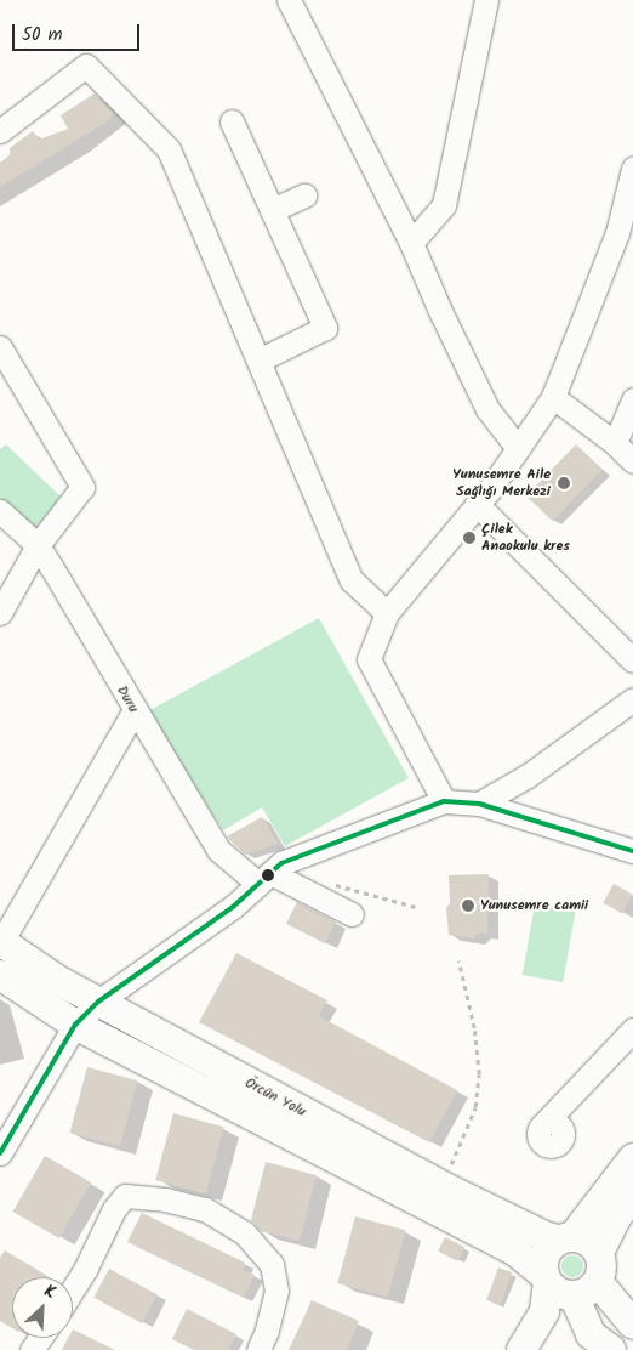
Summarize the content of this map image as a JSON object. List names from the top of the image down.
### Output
{
  "streets": {
    "main road": ["Örcün Yolu"],
    "street": ["Duru"]
  },
  "places": ["Yunusemre Aile Sağlığı Merkezi", "Çilek Anaokulu kres", "Yunusemre camii"],
  "scale_bar": "50 m",
  "north": "top right"
}
